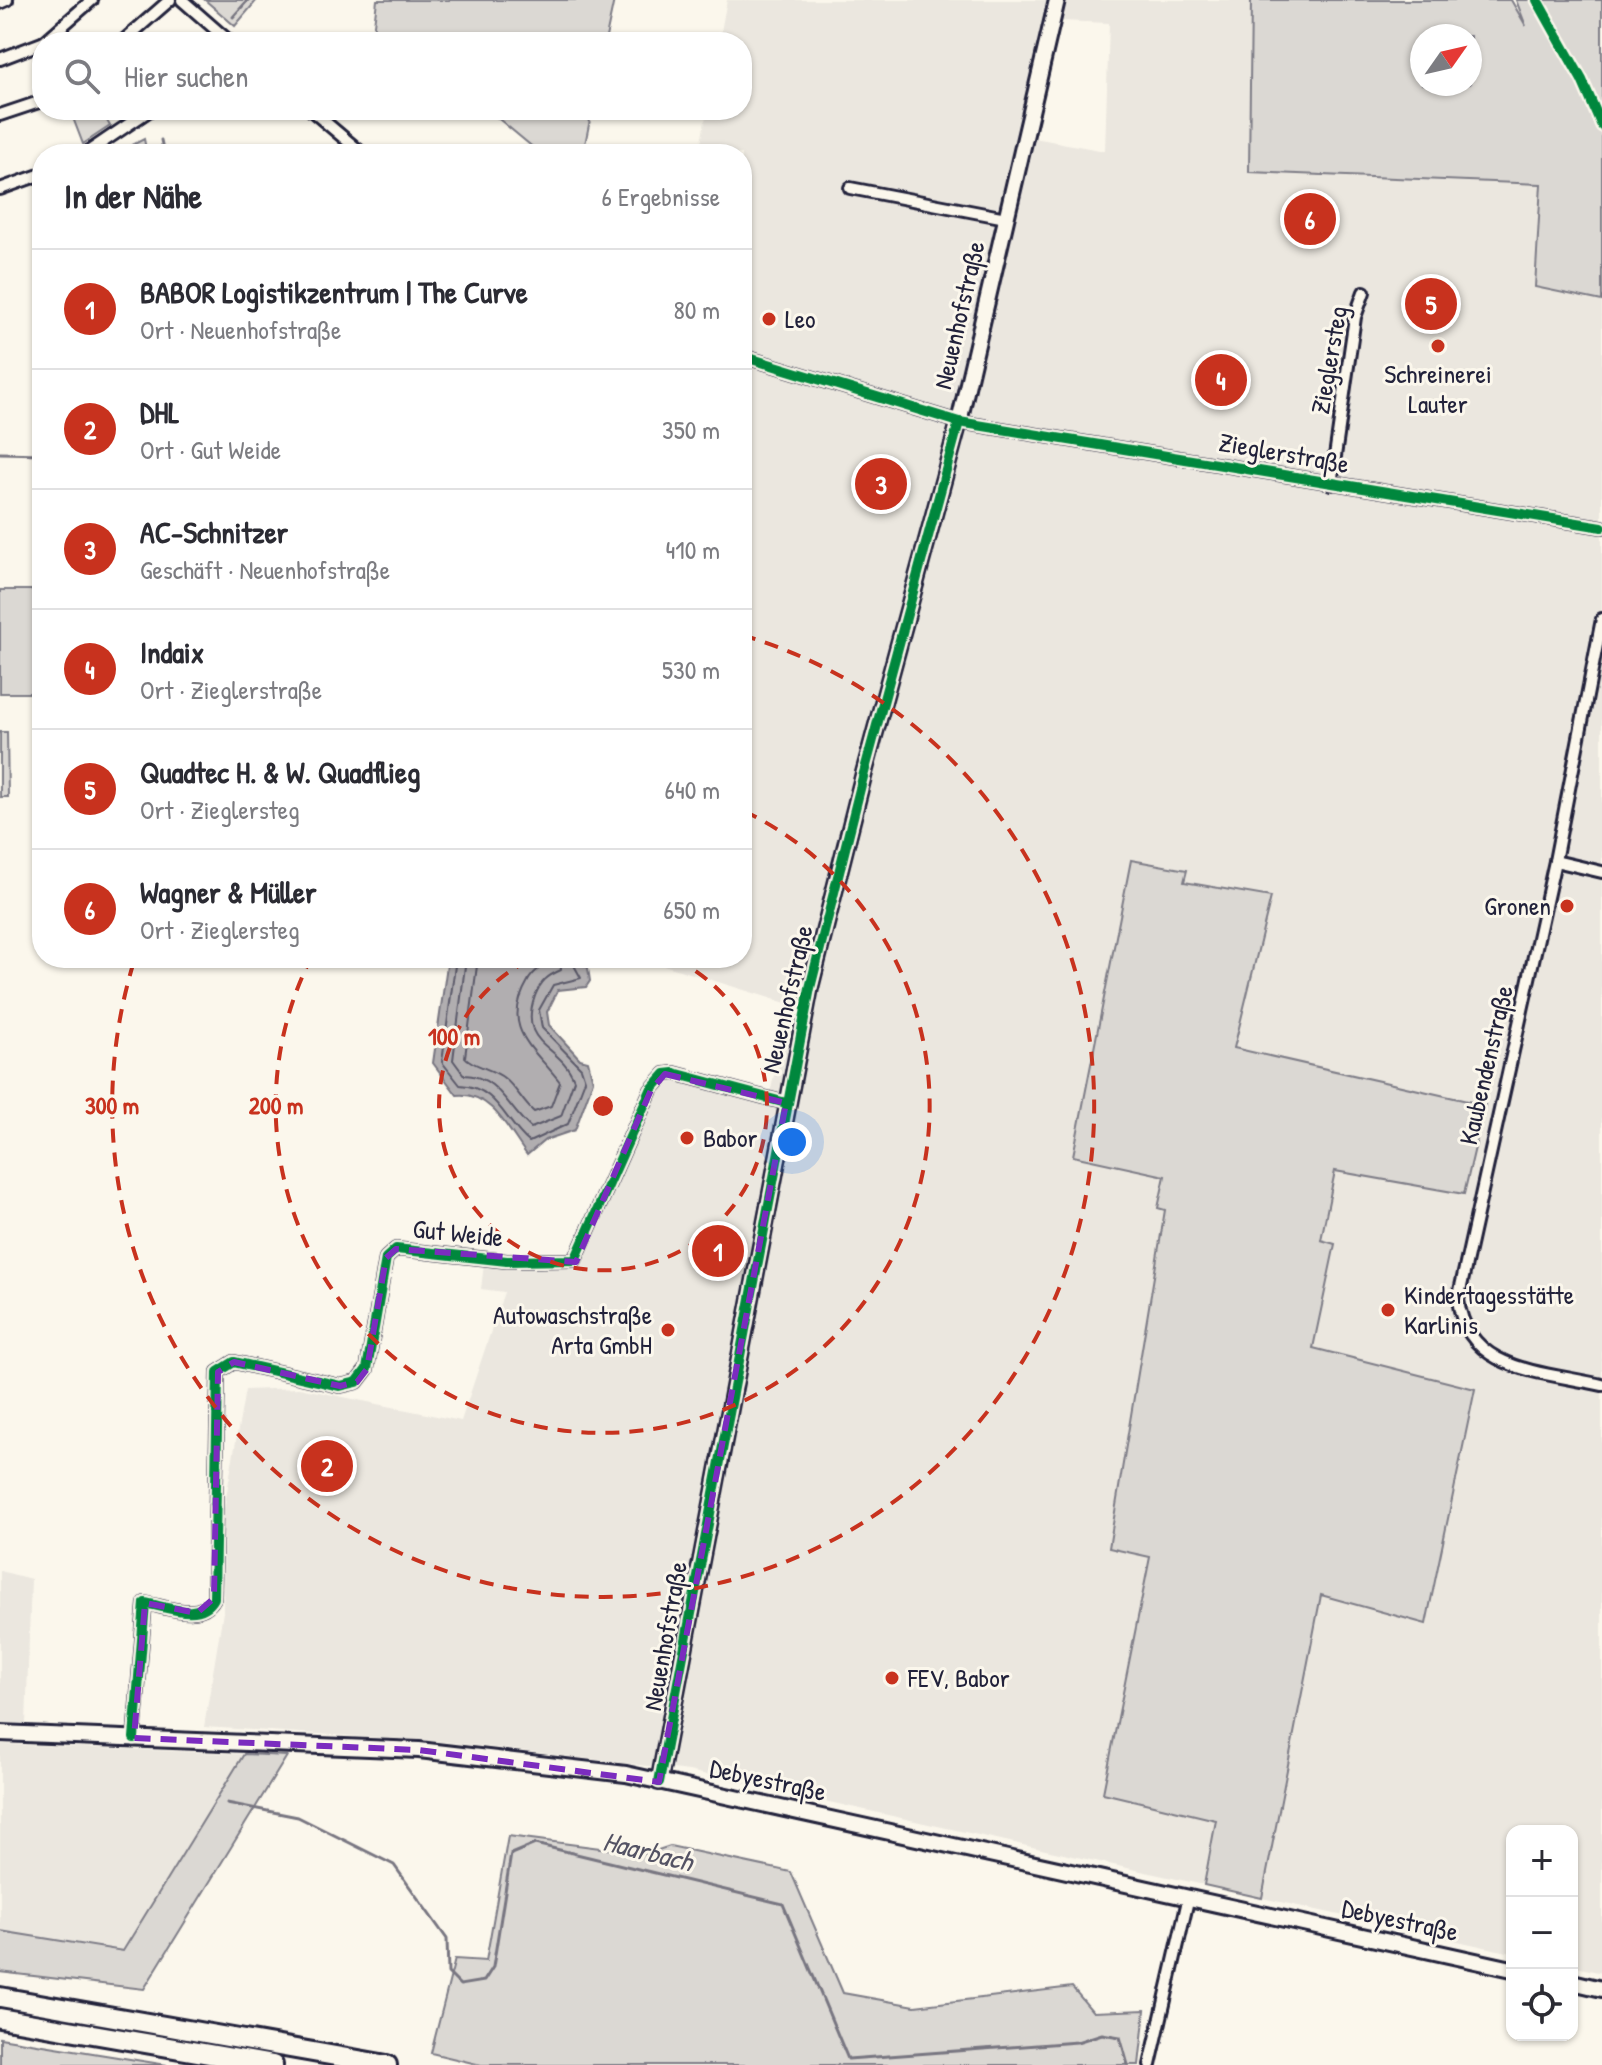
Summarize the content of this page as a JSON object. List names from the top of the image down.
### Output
{
  "streets": {
    "street": [
      "Neuenhofstraße",
      "Zieglersteg",
      "Zieglerstraße",
      "Kaubendenstraße",
      "Gut Weide",
      "Debyestraße"
    ]
  },
  "crossings": [
    ["Neuenhofstraße", "Zieglerstraße"],
    ["Neuenhofstraße", "Gut Weide"],
    ["Neuenhofstraße", "Debyestraße"],
    ["Zieglersteg", "Zieglerstraße"],
    ["Gut Weide", "Debyestraße"]
  ],
  "water": ["Haarbach"],
  "places": [
    "Leo",
    "Schreinerei Lauter",
    "Gronen",
    "Babor",
    "Kindertagesstätte Karlinis",
    "Autowaschstraße Arta GmbH",
    "FEV, Babor"
  ],
  "north": "top right",
  "page": {
    "search": "Hier suchen",
    "heading": ["In der Nähe", "6 Ergebnisse"],
    "pins": [
      "6",
      "5",
      "4",
      "3",
      "1",
      "2"
    ],
    "list": [
      {
        "mark": "1",
        "name": "BABOR Logistikzentrum | The Curve",
        "note": "Ort · Neuenhofstraße",
        "value": "80 m"
      },
      {
        "mark": "2",
        "name": "DHL",
        "note": "Ort · Gut Weide",
        "value": "350 m"
      },
      {
        "mark": "3",
        "name": "AC-Schnitzer",
        "note": "Geschäft · Neuenhofstraße",
        "value": "410 m"
      },
      {
        "mark": "4",
        "name": "Indaix",
        "note": "Ort · Zieglerstraße",
        "value": "530 m"
      },
      {
        "mark": "5",
        "name": "Quadtec H. & W. Quadflieg",
        "note": "Ort · Zieglersteg",
        "value": "640 m"
      },
      {
        "mark": "6",
        "name": "Wagner & Müller",
        "note": "Ort · Zieglersteg",
        "value": "650 m"
      }
    ],
    "map_buttons": ["+", "−"]
  },
  "rings": ["100 m", "300 m", "200 m"]
}
